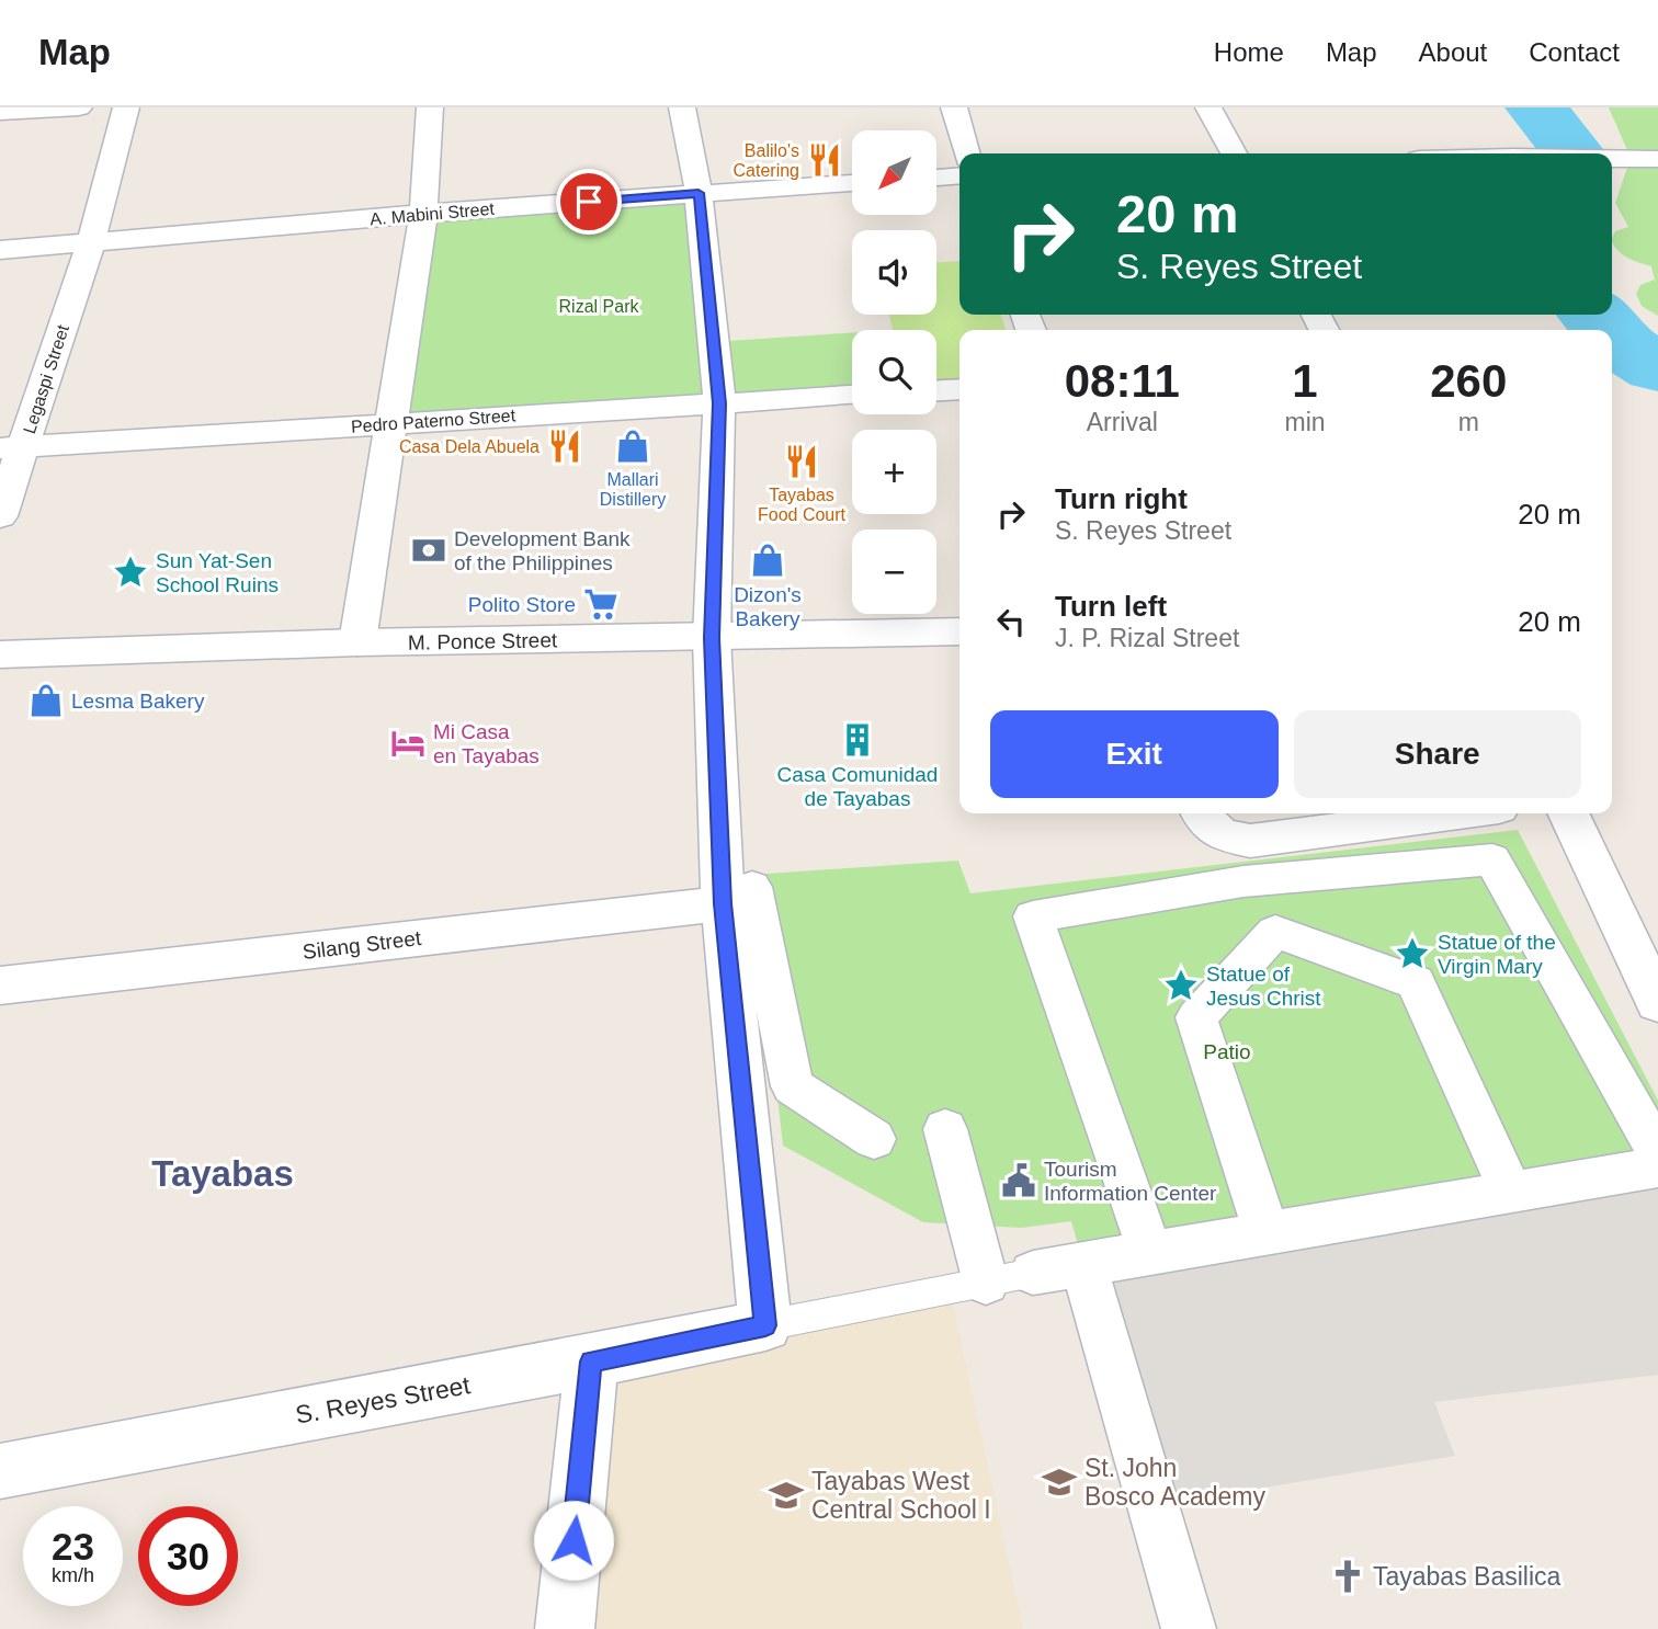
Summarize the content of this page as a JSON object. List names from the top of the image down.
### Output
{
  "streets": {
    "street": [
      "A. Mabini Street",
      "Legaspi Street",
      "Pedro Paterno Street",
      "M. Ponce Street",
      "Silang Street",
      "S. Reyes Street"
    ]
  },
  "crossings": [
    ["A. Mabini Street", "Legaspi Street"],
    ["Legaspi Street", "Pedro Paterno Street"]
  ],
  "districts": ["Tayabas"],
  "parks": ["Rizal Park", "Patio"],
  "places": {
    "restaurant": ["Balilo's Catering", "Casa Dela Abuela", "Tayabas Food Court"],
    "shop": ["Mallari Distillery", "Dizon's Bakery", "Lesma Bakery"],
    "bank": ["Development Bank of the Philippines"],
    "place": ["Sun Yat-Sen School Ruins", "Statue of the Virgin Mary", "Statue of Jesus Christ"],
    "supermarket": ["Polito Store"],
    "building": ["Casa Comunidad de Tayabas"],
    "hotel": ["Mi Casa en Tayabas"],
    "public building": ["Tourism Information Center"],
    "school or university": ["St. John Bosco Academy", "Tayabas West Central School I"],
    "church": ["Tayabas Basilica"]
  },
  "north": "bottom left",
  "page": {
    "header": "Map",
    "nav": [
      "Home",
      "Map",
      "About",
      "Contact"
    ],
    "map_buttons": ["+", "−"],
    "turn": ["20 m", "S. Reyes Street"],
    "eta": [
      "08:11",
      "Arrival",
      "1",
      "min",
      "260",
      "m"
    ],
    "list": [
      {
        "name": "Turn right",
        "note": "S. Reyes Street",
        "value": "20 m"
      },
      {
        "name": "Turn left",
        "note": "J. P. Rizal Street",
        "value": "20 m"
      }
    ],
    "buttons": ["Exit", "Share"],
    "speed": "23 km/h",
    "limit": "30"
  }
}
